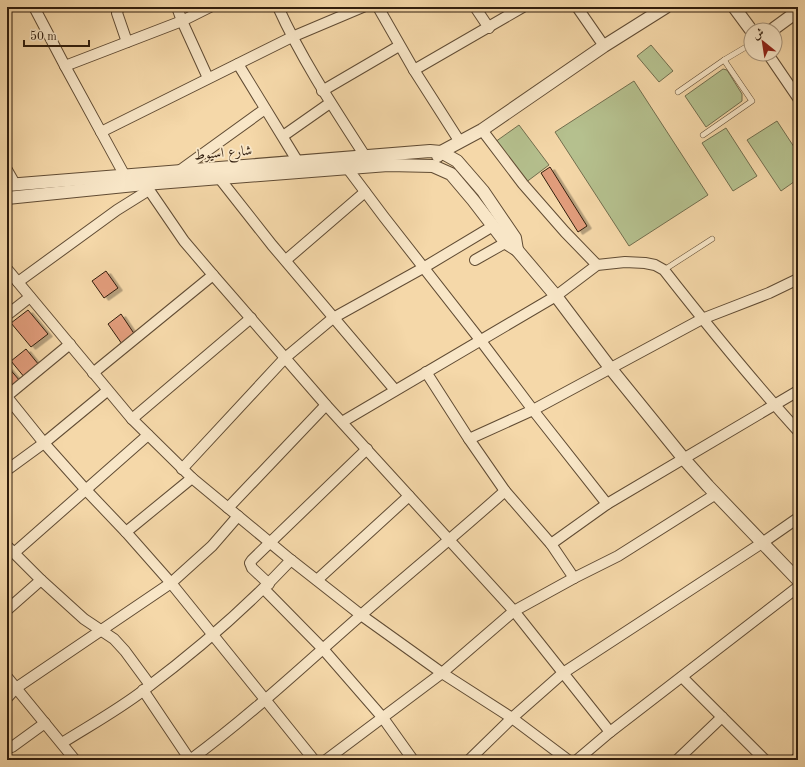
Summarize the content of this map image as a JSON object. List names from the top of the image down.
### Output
{
  "streets": {
    "street": ["شارع اسيوط"]
  },
  "scale_bar": "50 m",
  "north": "top left"
}
